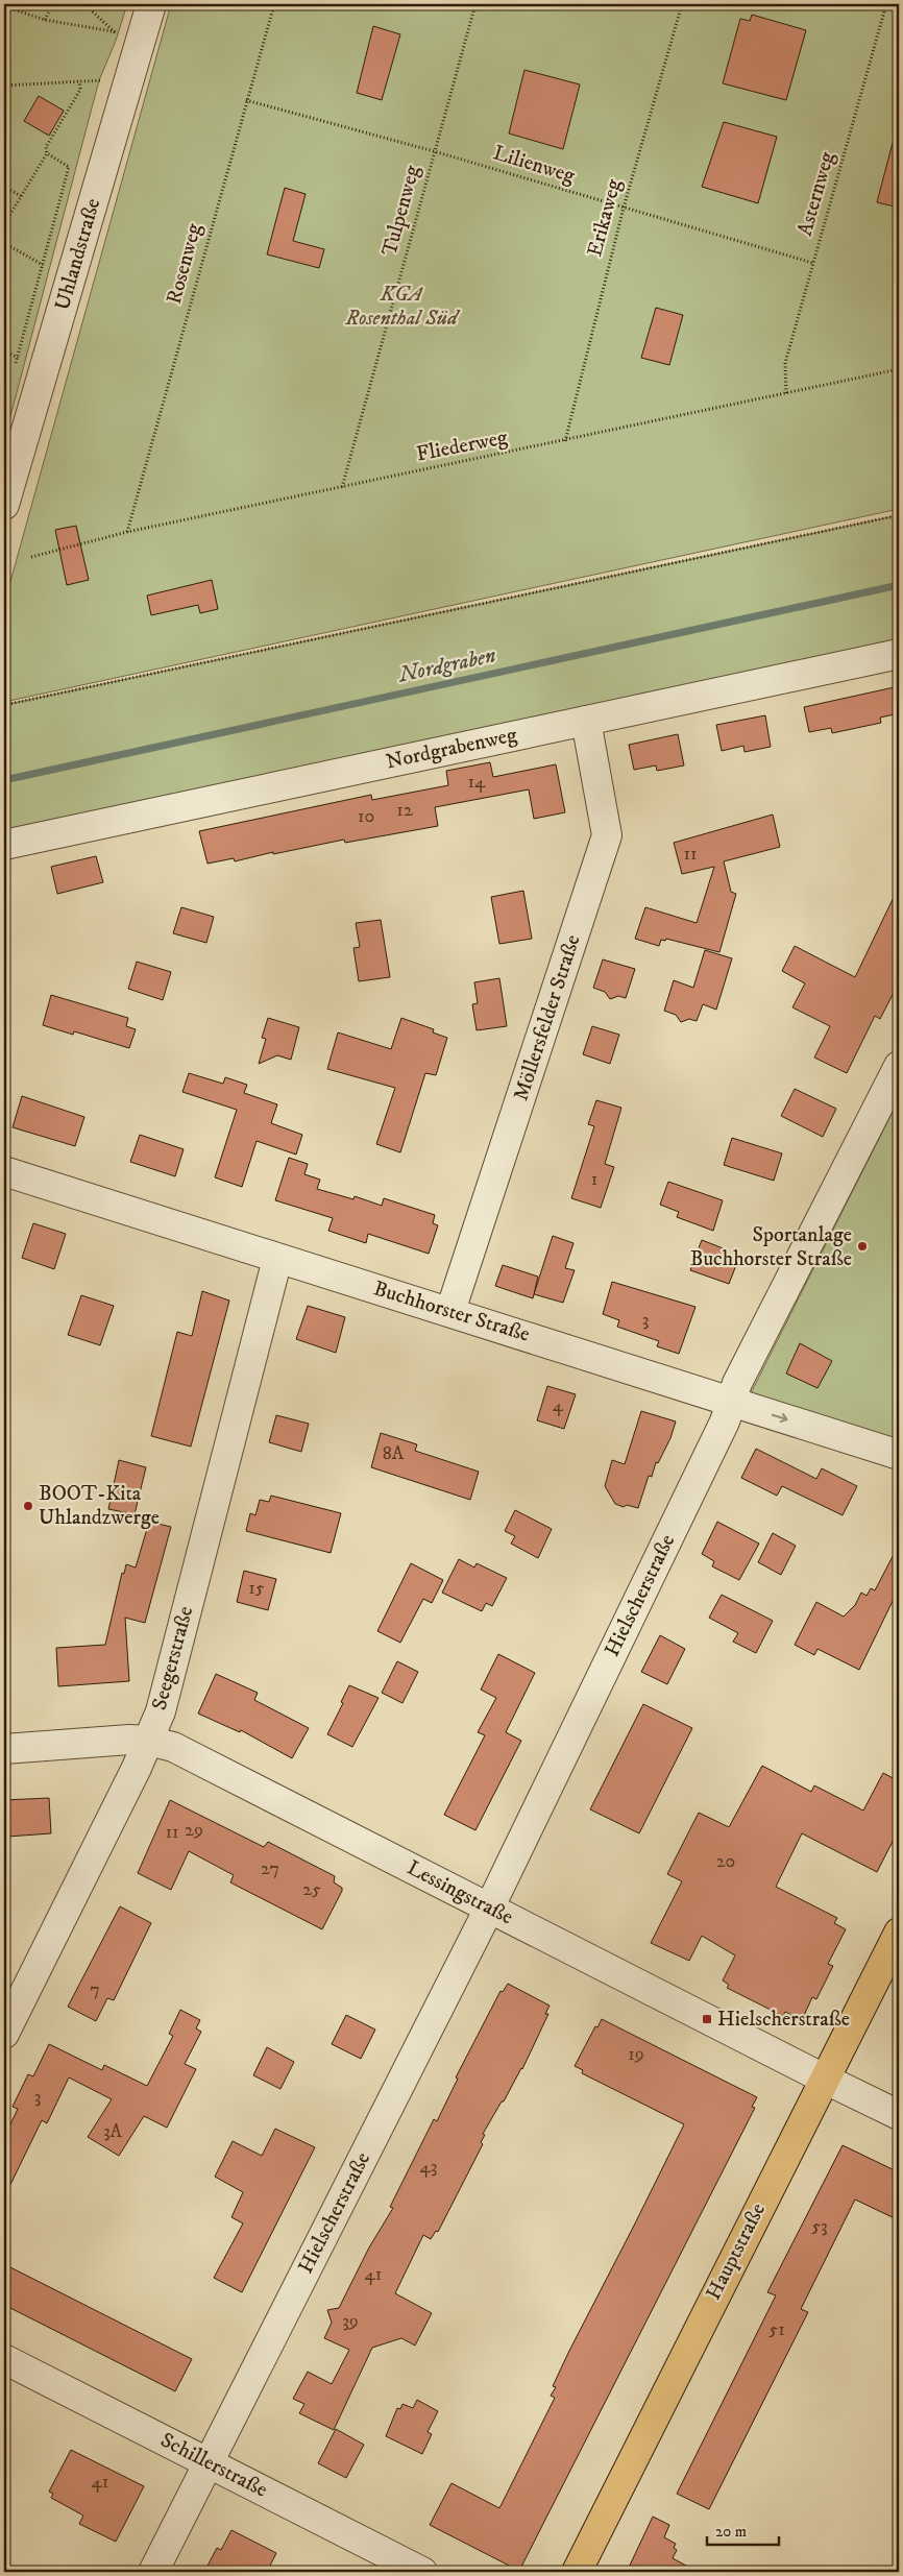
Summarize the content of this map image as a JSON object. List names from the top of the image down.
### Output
{
  "streets": {
    "main road": ["Hauptstraße"],
    "street": [
      "Uhlandstraße",
      "Nordgrabenweg",
      "Möllersfelder Straße",
      "Buchhorster Straße",
      "Hielscherstraße",
      "Seegerstraße",
      "Lessingstraße",
      "Schillerstraße"
    ],
    "path": [
      "Lilienweg",
      "Asternweg",
      "Tulpenweg",
      "Erikaweg",
      "Rosenweg",
      "Fliederweg"
    ]
  },
  "crossings": [
    ["Lilienweg", "Asternweg"],
    ["Lilienweg", "Tulpenweg"],
    ["Lilienweg", "Erikaweg"],
    ["Lilienweg", "Rosenweg"],
    ["Asternweg", "Fliederweg"],
    ["Tulpenweg", "Fliederweg"],
    ["Erikaweg", "Fliederweg"],
    ["Rosenweg", "Fliederweg"],
    ["Nordgrabenweg", "Möllersfelder Straße"],
    ["Möllersfelder Straße", "Buchhorster Straße"],
    ["Buchhorster Straße", "Hielscherstraße"],
    ["Buchhorster Straße", "Seegerstraße"],
    ["Hielscherstraße", "Lessingstraße"],
    ["Hielscherstraße", "Schillerstraße"],
    ["Seegerstraße", "Lessingstraße"],
    ["Lessingstraße", "Hauptstraße"]
  ],
  "water": ["Nordgraben"],
  "parks": ["KGA Rosenthal Süd"],
  "places": {
    "other": ["Sportanlage Buchhorster Straße", "BOOT-Kita Uhlandzwerge"],
    "transit": ["Hielscherstraße"]
  },
  "house_numbers": [
    "14",
    "12",
    "10",
    "11",
    "1",
    "3",
    "4",
    "8A",
    "15",
    "29",
    "11",
    "20",
    "27",
    "25",
    "7",
    "19",
    "3",
    "3A",
    "43",
    "53",
    "41",
    "39",
    "51",
    "41"
  ],
  "scale_bar": "20 m"
}
